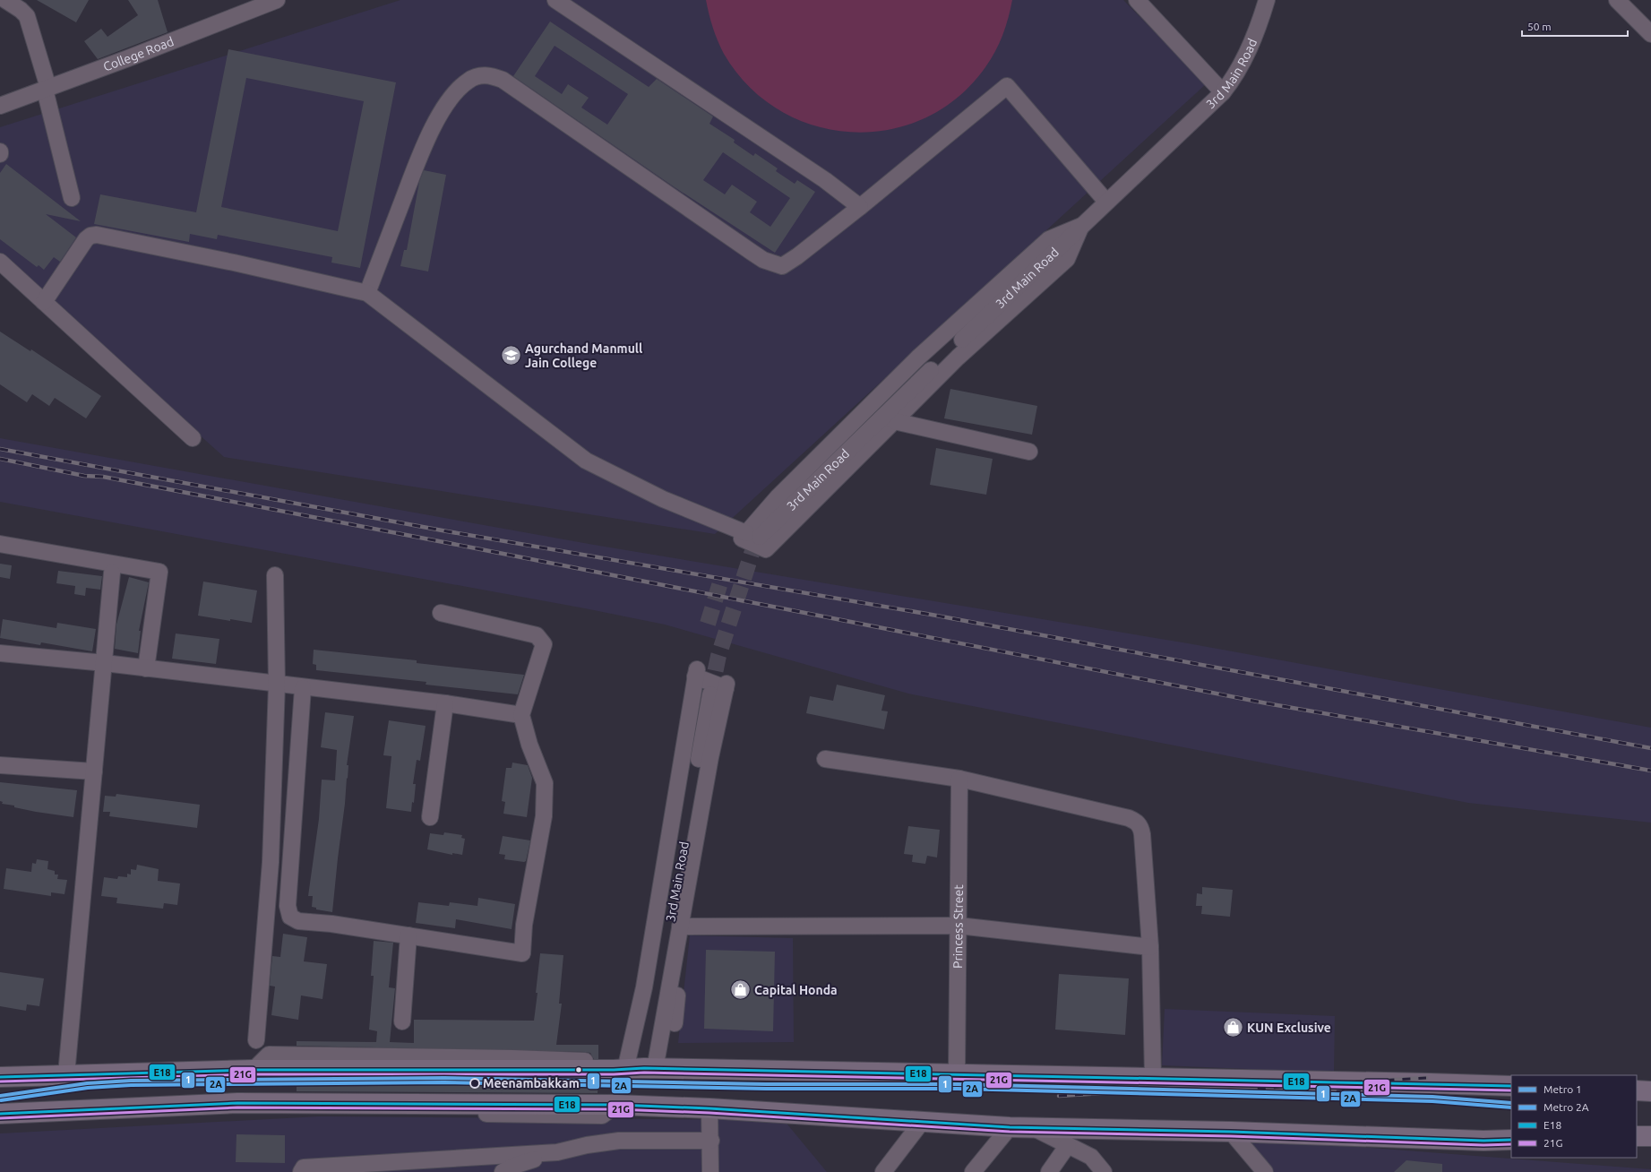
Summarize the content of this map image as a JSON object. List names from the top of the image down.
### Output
{
  "streets": {
    "street": ["College Road", "3rd Main Road", "Princess Street"]
  },
  "places": {
    "school or university": ["Agurchand Manmull Jain College"],
    "shop": ["Capital Honda", "KUN Exclusive"],
    "other": ["Meenambakkam"]
  },
  "lines": [
    "transit line E18",
    "transit line 21G",
    "metro line 1",
    "metro line 2A"
  ],
  "legend": [
    "Metro 1",
    "Metro 2A",
    "E18",
    "21G"
  ],
  "scale_bar": "50 m"
}
